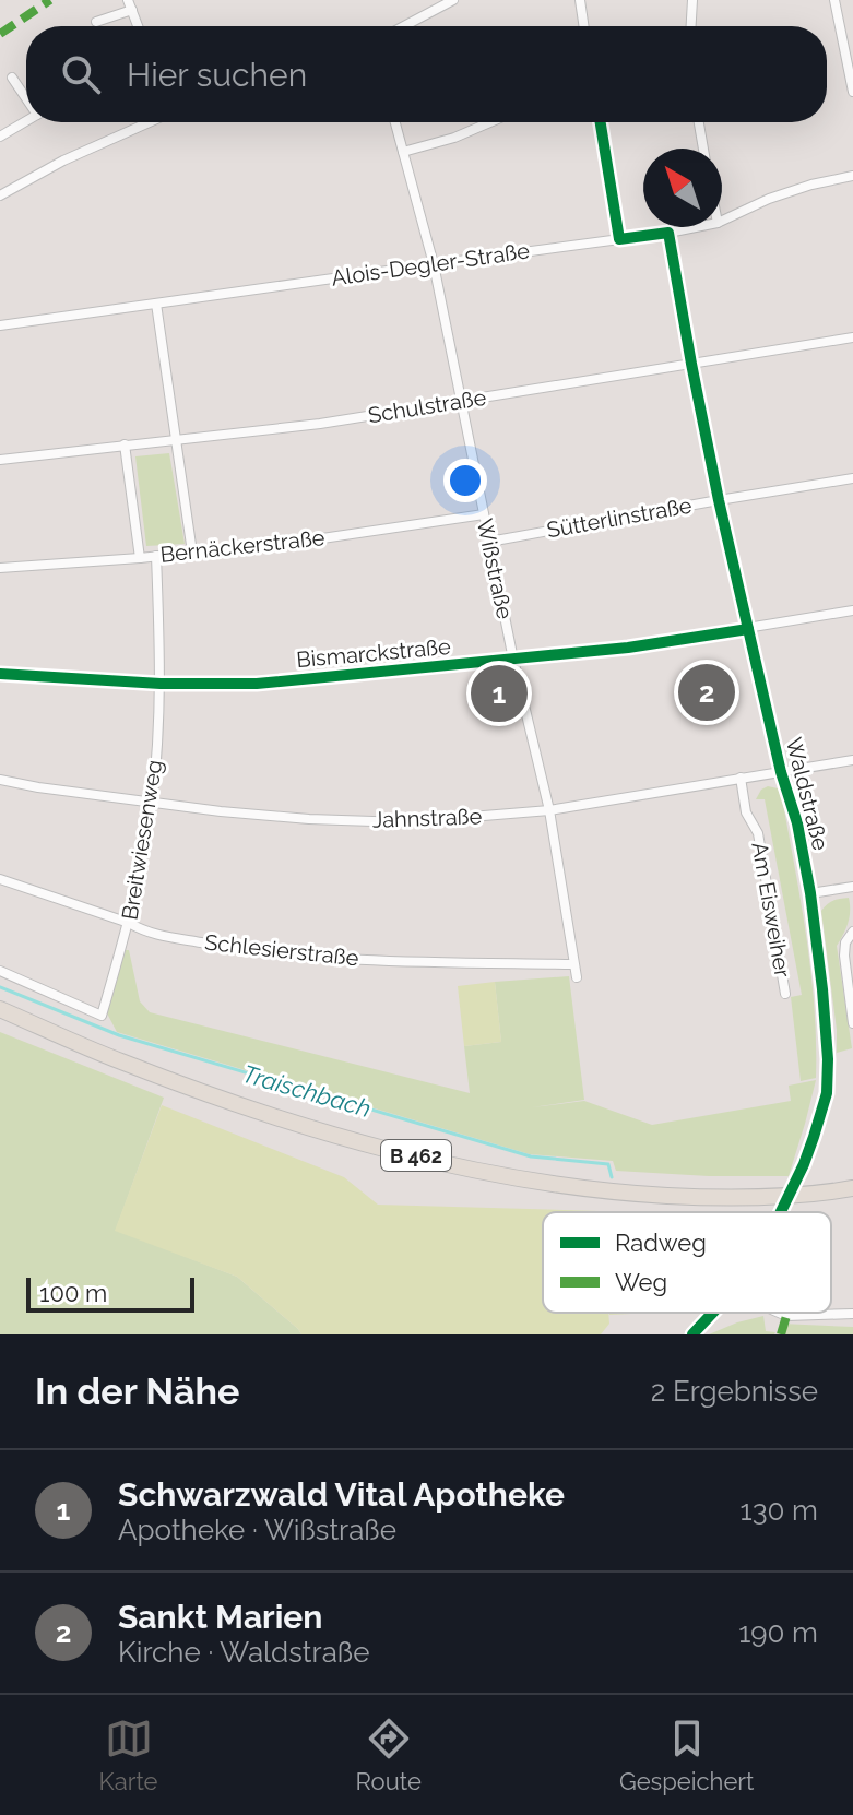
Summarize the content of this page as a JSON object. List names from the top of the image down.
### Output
{
  "streets": {
    "main road": ["B 462"],
    "street": [
      "Alois-Degler-Straße",
      "Schulstraße",
      "Sütterlinstraße",
      "Bernäckerstraße",
      "Wißstraße",
      "Bismarckstraße",
      "Waldstraße",
      "Jahnstraße",
      "Breitwiesenweg",
      "Am Eisweiher",
      "Schlesierstraße"
    ]
  },
  "crossings": [
    ["Alois-Degler-Straße", "Wißstraße"],
    ["Alois-Degler-Straße", "Waldstraße"],
    ["Schulstraße", "Wißstraße"],
    ["Schulstraße", "Waldstraße"],
    ["Sütterlinstraße", "Wißstraße"],
    ["Sütterlinstraße", "Waldstraße"],
    ["Bernäckerstraße", "Wißstraße"],
    ["Bernäckerstraße", "Breitwiesenweg"],
    ["Wißstraße", "Bismarckstraße"],
    ["Wißstraße", "Jahnstraße"],
    ["Wißstraße", "Schlesierstraße"],
    ["Bismarckstraße", "Waldstraße"],
    ["Bismarckstraße", "Breitwiesenweg"],
    ["Waldstraße", "Jahnstraße"],
    ["Jahnstraße", "Breitwiesenweg"],
    ["Jahnstraße", "Am Eisweiher"],
    ["Breitwiesenweg", "Schlesierstraße"]
  ],
  "water": ["Traischbach"],
  "legend": ["Radweg", "Weg"],
  "scale_bar": "100 m",
  "north": "top left",
  "page": {
    "search": "Hier suchen",
    "pins": ["2", "1"],
    "scale": "100 m",
    "heading": ["In der Nähe", "2 Ergebnisse"],
    "list": [
      {
        "mark": "1",
        "name": "Schwarzwald Vital Apotheke",
        "note": "Apotheke · Wißstraße",
        "value": "130 m"
      },
      {
        "mark": "2",
        "name": "Sankt Marien",
        "note": "Kirche · Waldstraße",
        "value": "190 m"
      }
    ],
    "nav": ["Karte", "Route", "Gespeichert"]
  }
}
